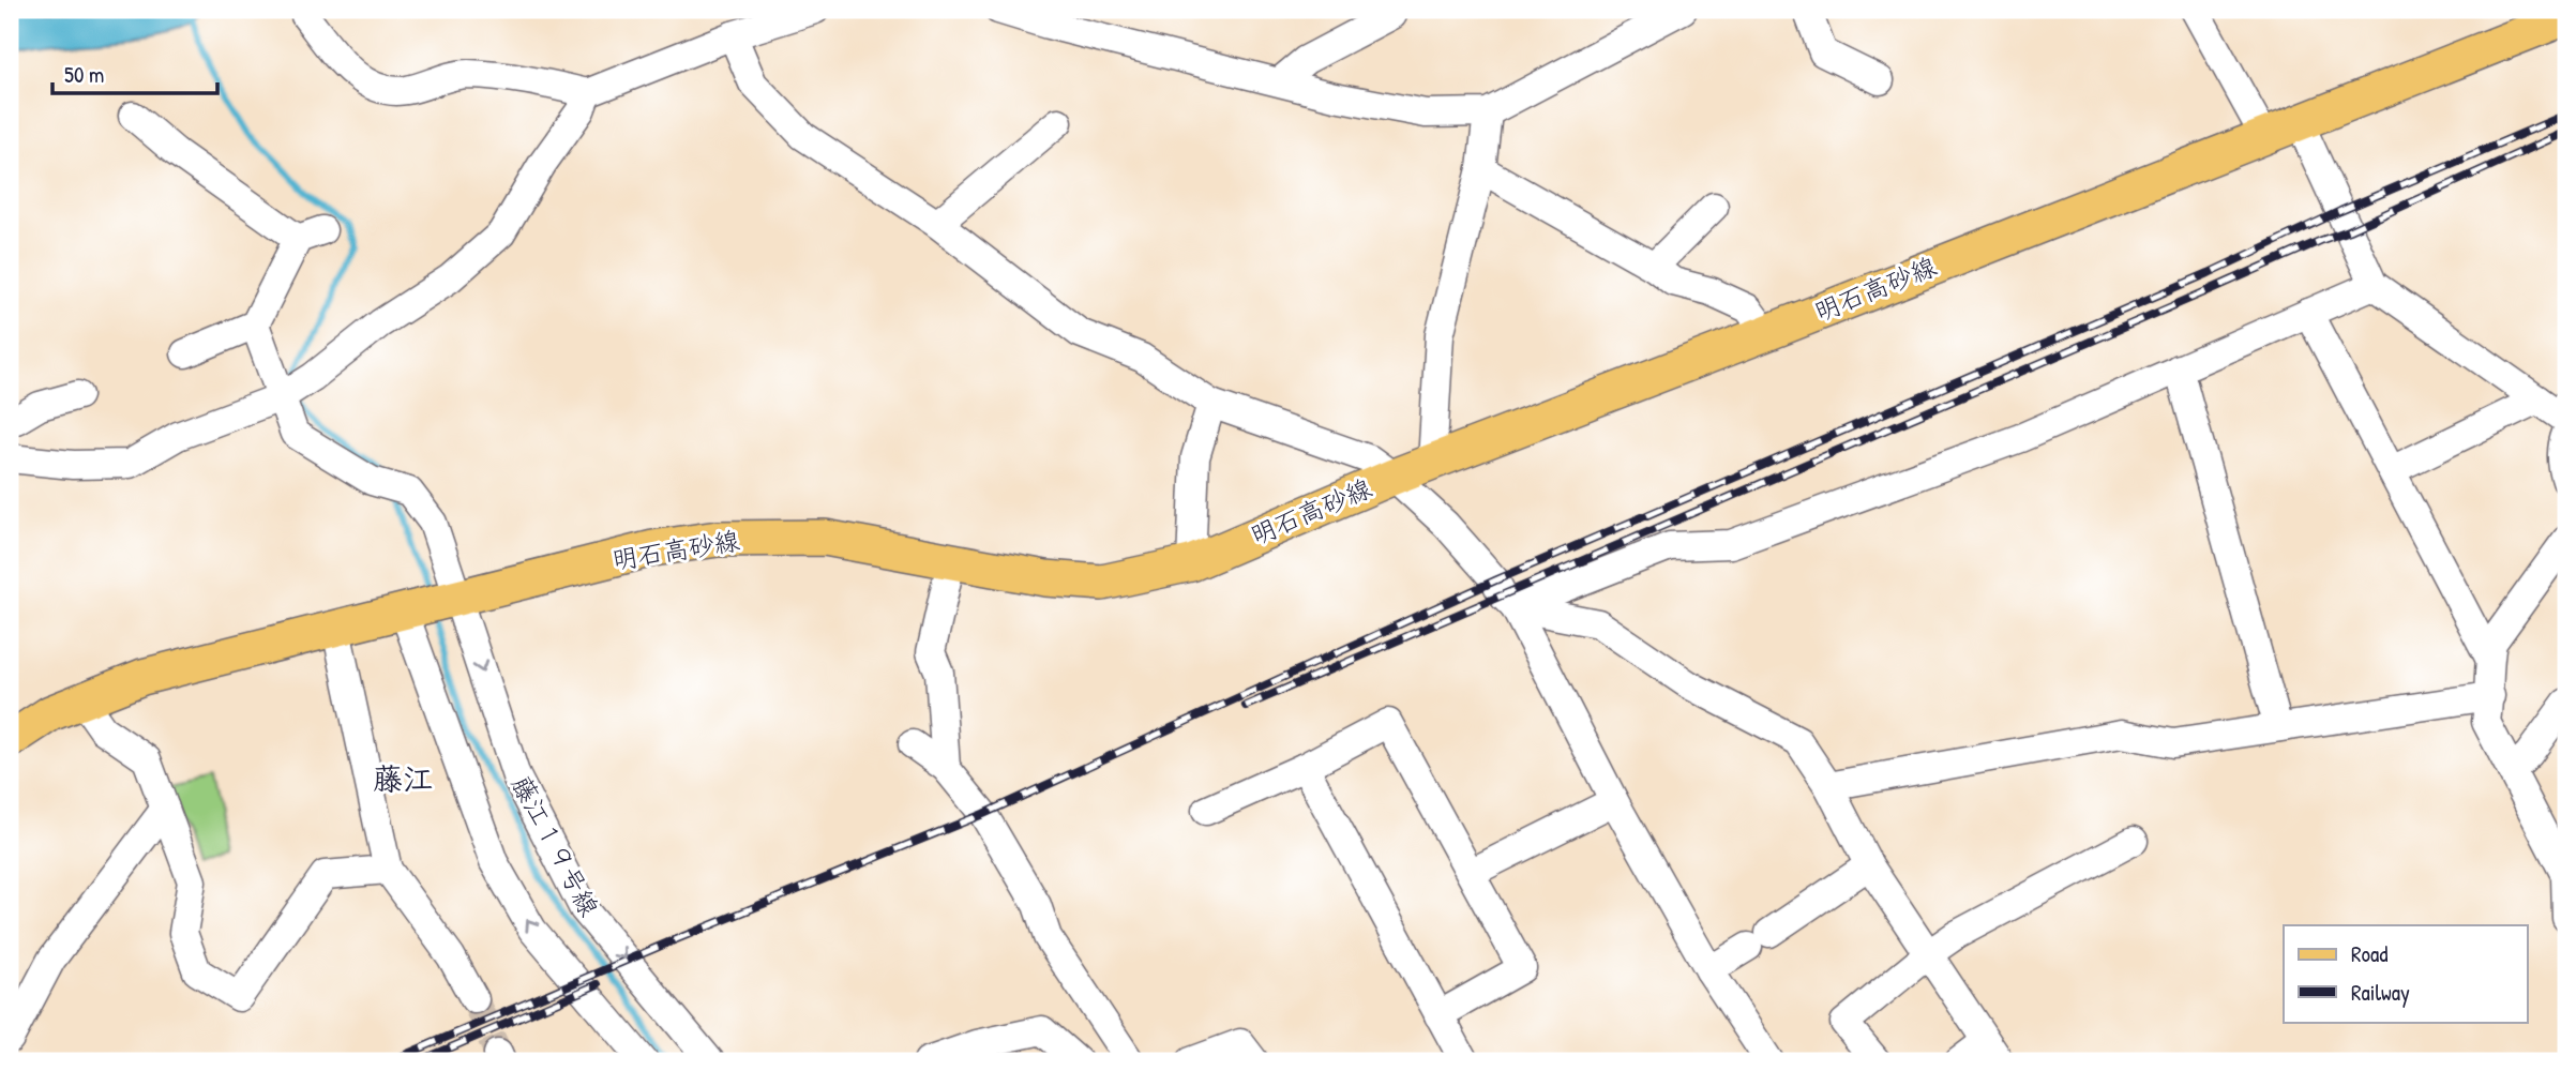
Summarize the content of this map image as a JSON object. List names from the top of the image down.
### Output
{
  "streets": {
    "main road": ["明石高砂線"],
    "street": ["藤江１９号線"]
  },
  "crossings": [
    ["明石高砂線", "藤江１９号線"]
  ],
  "districts": ["藤江"],
  "legend": ["Road", "Railway"],
  "scale_bar": "50 m"
}
